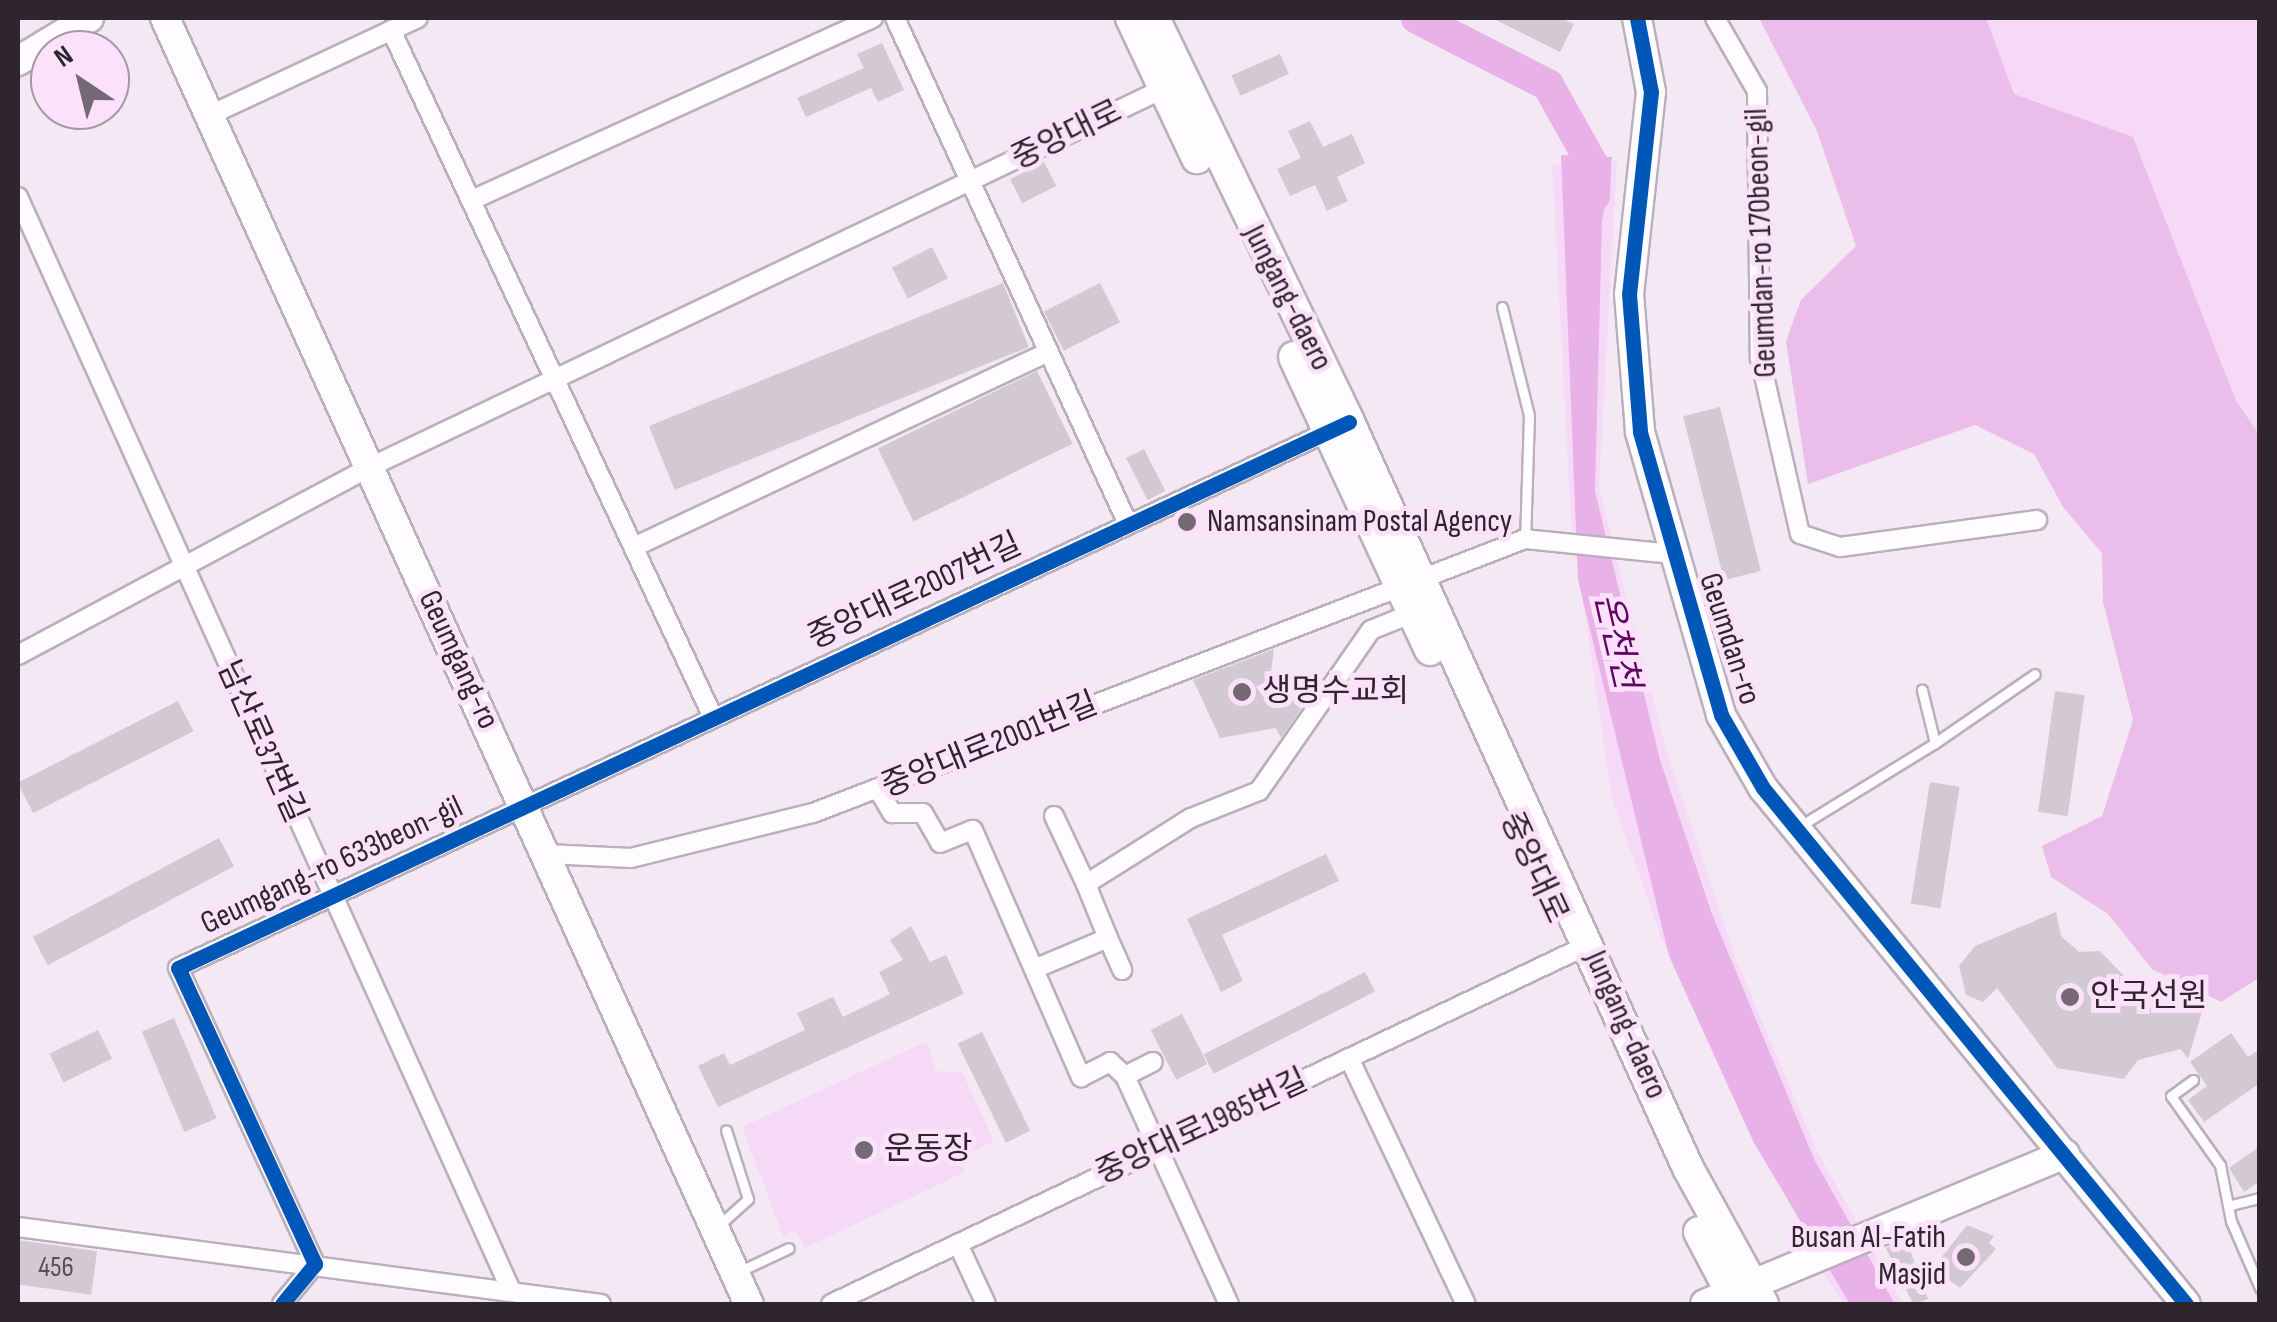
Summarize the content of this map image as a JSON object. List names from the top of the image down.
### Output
{
  "streets": {
    "main road": ["중앙대로", "Jungang-daero"],
    "street": [
      "Geumdan-ro 170beon-gil",
      "중앙대로2007번길",
      "Geumdan-ro",
      "Geumgang-ro",
      "남산로37번길",
      "중앙대로2001번길",
      "Geumgang-ro 633beon-gil",
      "중앙대로1985번길"
    ]
  },
  "crossings": [
    ["중앙대로", "Jungang-daero"],
    ["중앙대로", "Geumgang-ro"],
    ["중앙대로", "남산로37번길"],
    ["중앙대로", "중앙대로2001번길"],
    ["중앙대로", "중앙대로1985번길"],
    ["Jungang-daero", "중앙대로2007번길"],
    ["Jungang-daero", "중앙대로2001번길"],
    ["중앙대로2007번길", "Geumgang-ro"],
    ["중앙대로2007번길", "Geumgang-ro 633beon-gil"],
    ["Geumgang-ro", "중앙대로2001번길"],
    ["Geumgang-ro", "Geumgang-ro 633beon-gil"],
    ["남산로37번길", "Geumgang-ro 633beon-gil"]
  ],
  "water": ["온천천"],
  "places": [
    "Namsansinam Postal Agency",
    "생명수교회",
    "안국선원",
    "운동장",
    "Busan Al-Fatih Masjid"
  ],
  "house_numbers": ["456"],
  "north": "top left"
}
